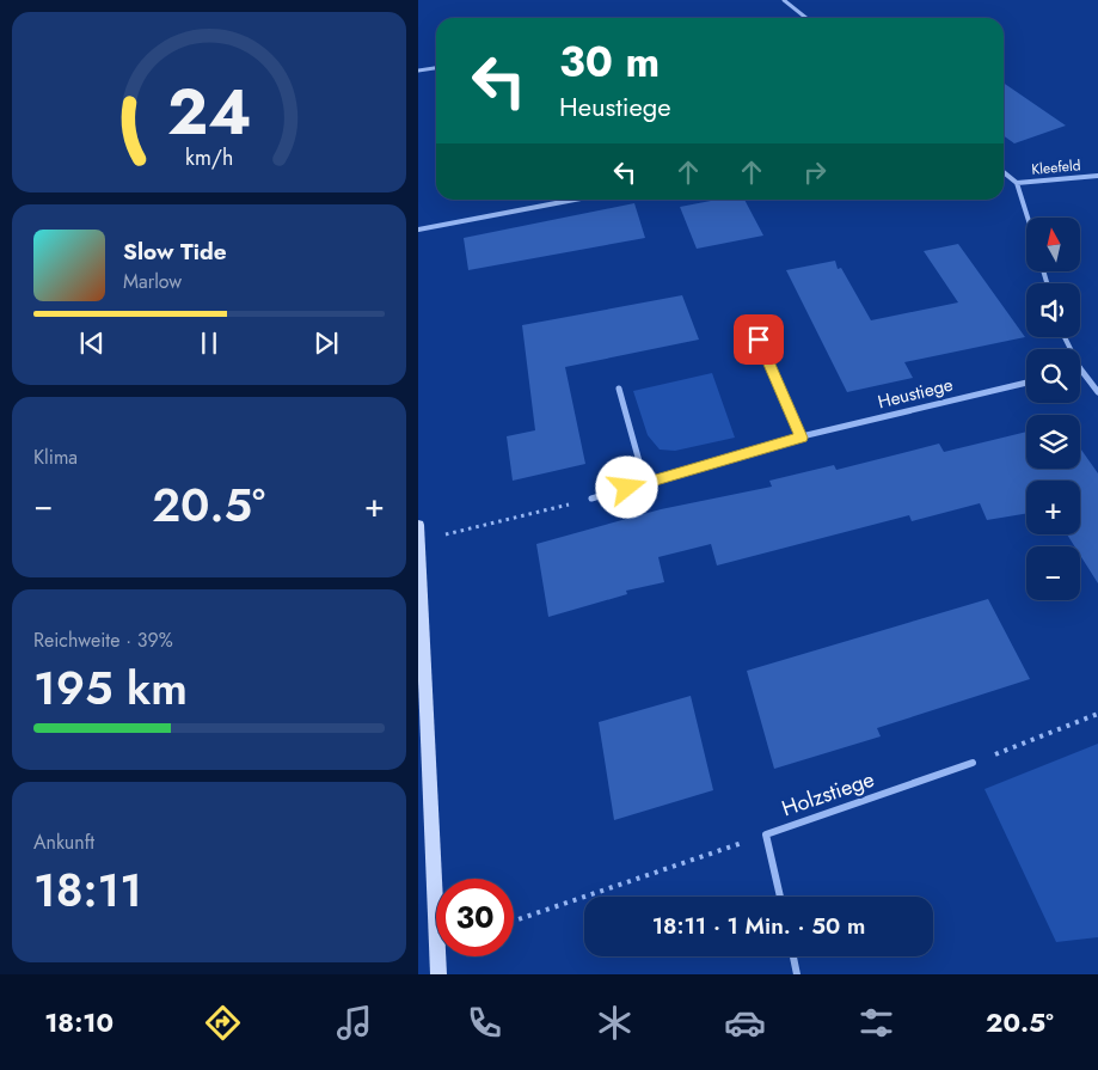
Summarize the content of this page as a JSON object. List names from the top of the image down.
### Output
{
  "streets": {
    "street": ["Kleefeld", "Heustiege", "Holzstiege"]
  },
  "north": "top",
  "page": {
    "turn": ["30 m", "Heustiege"],
    "map_buttons": ["+", "−"],
    "song": ["Slow Tide", "Marlow"],
    "tile": [
      "Klima",
      ["Reichweite · 39%", "195 km"],
      ["Ankunft", "18:11"]
    ],
    "heat": ["−", "20.5°", "+"],
    "limit": "30",
    "trip": "18:11 · 1 Min. · 50 m",
    "tabs": ["18:10", "20.5°"],
    "gauge": ["24", "km/h"]
  }
}
